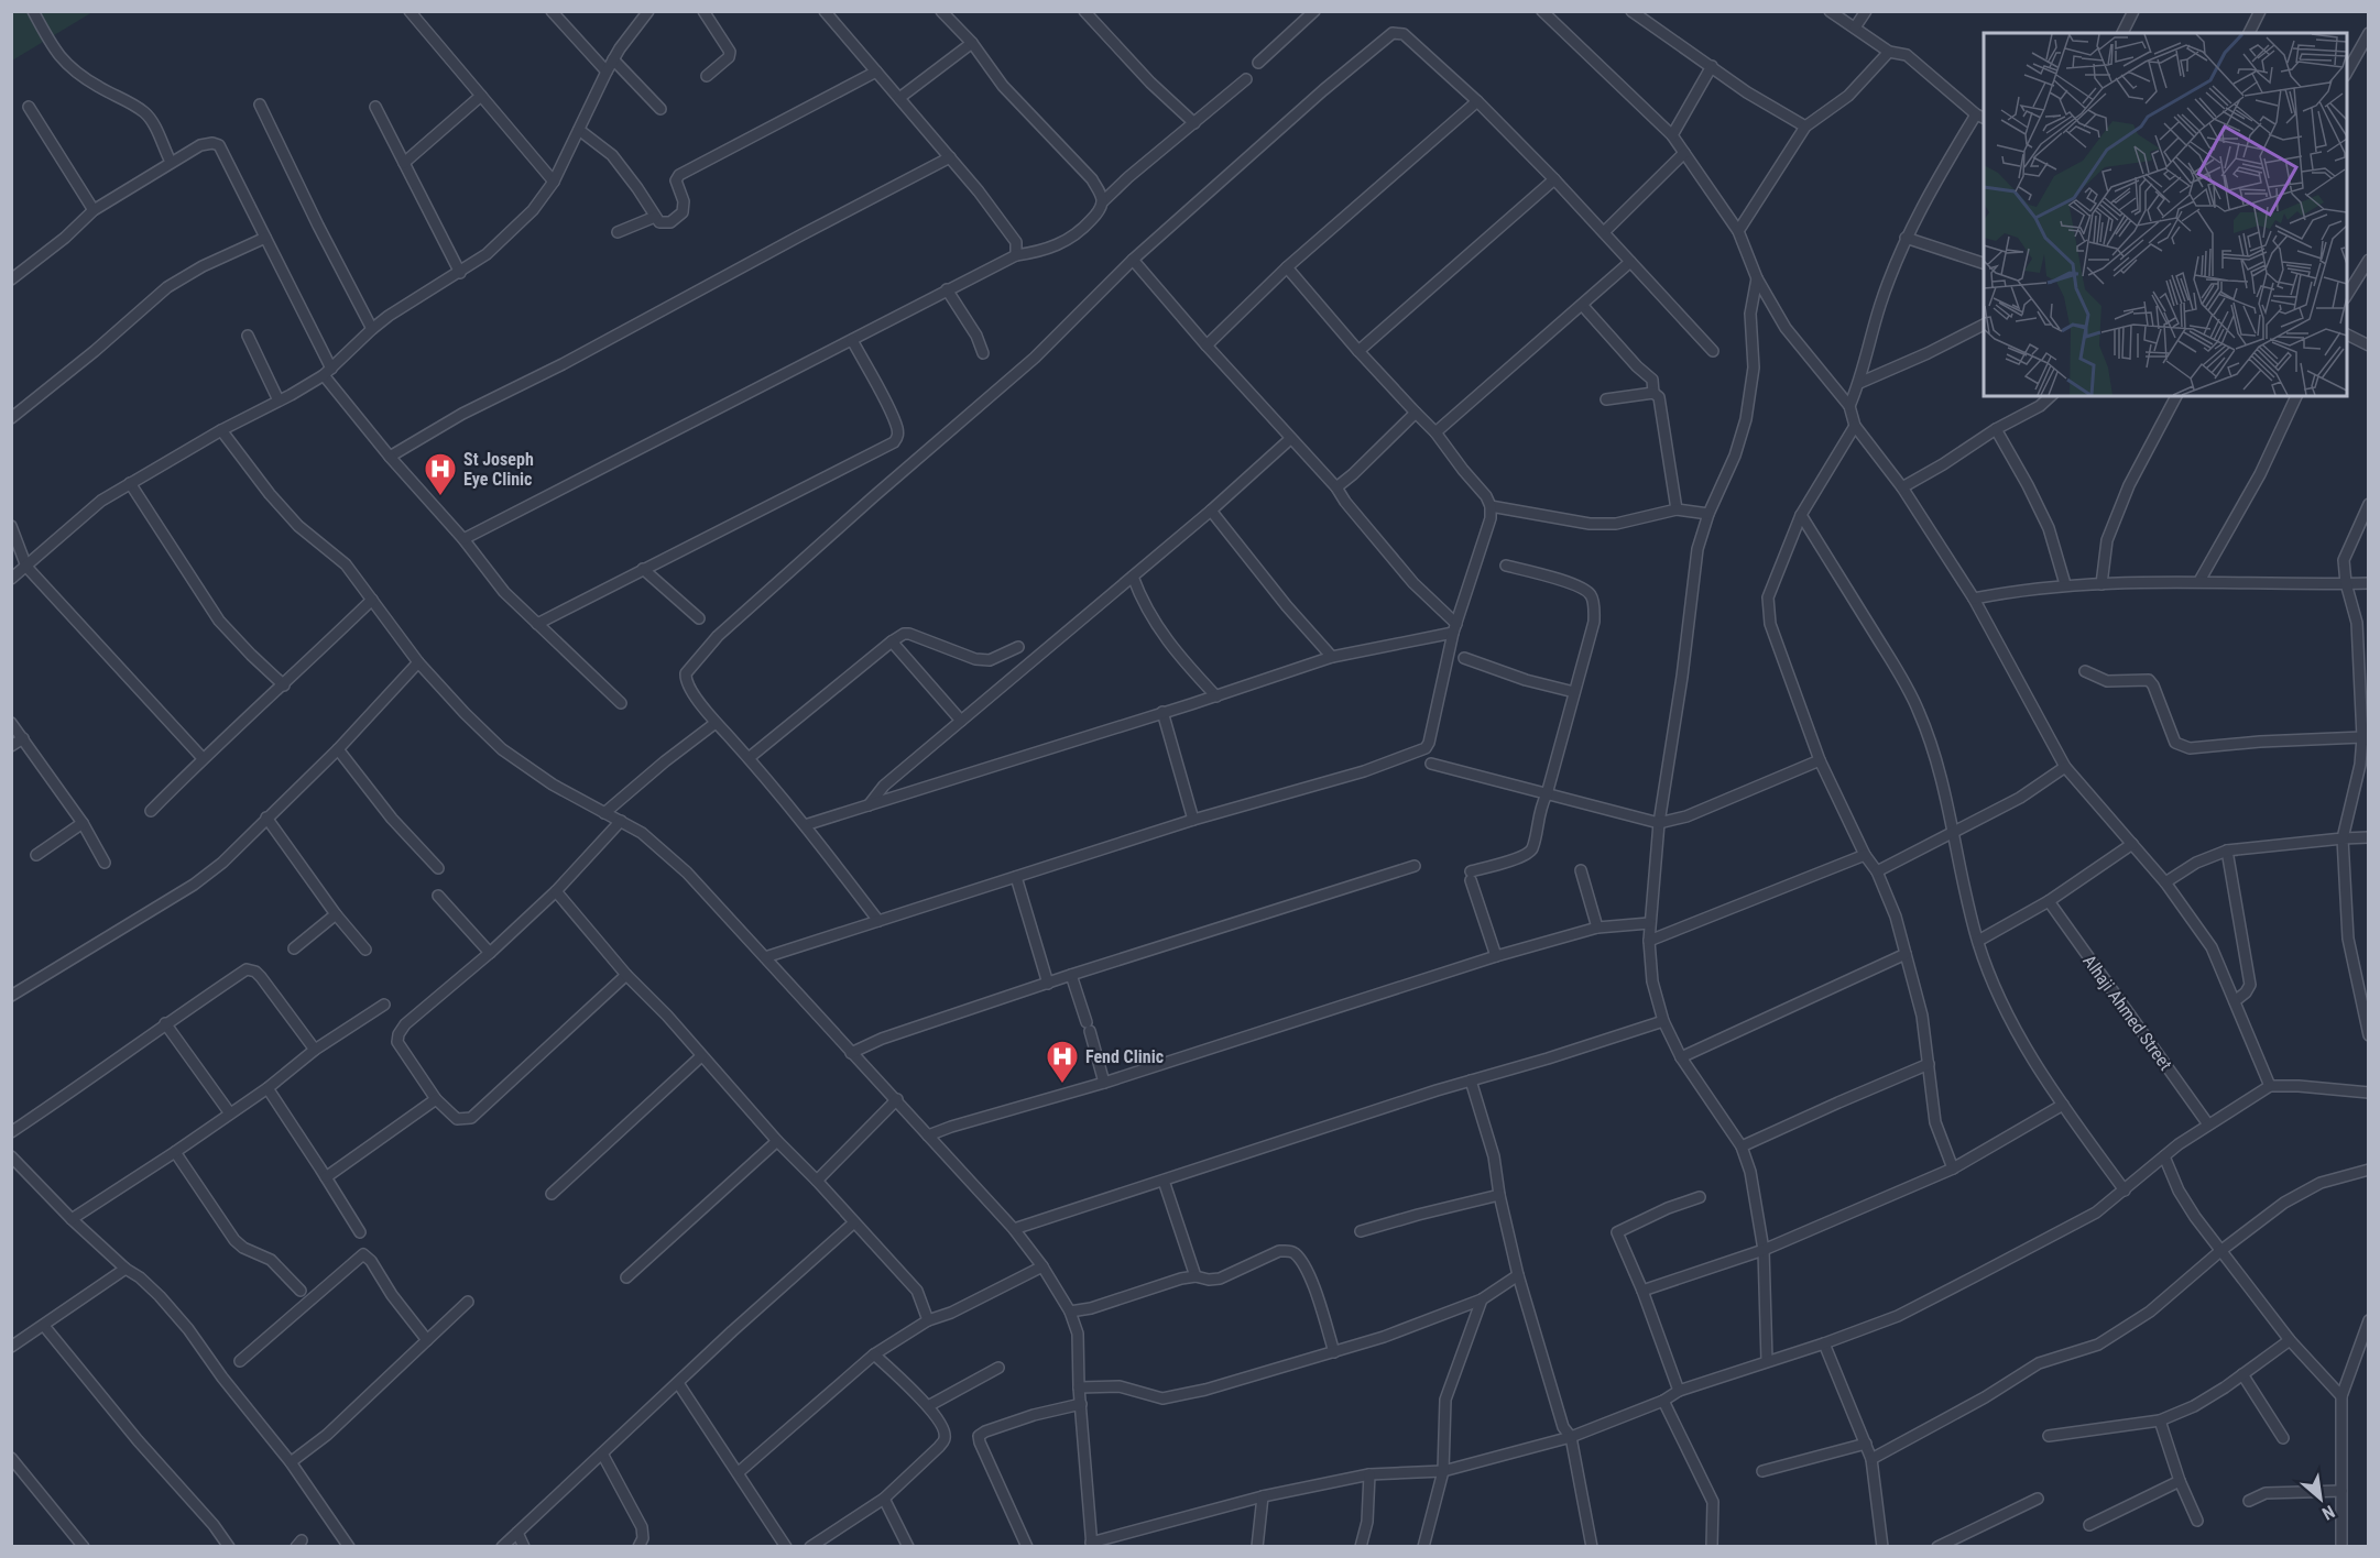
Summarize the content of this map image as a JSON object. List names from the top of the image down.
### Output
{
  "streets": {
    "street": ["Alhaji Ahmed Street"]
  },
  "places": {
    "hospital": ["St Joseph Eye Clinic", "Fend Clinic"]
  },
  "north": "bottom right"
}
